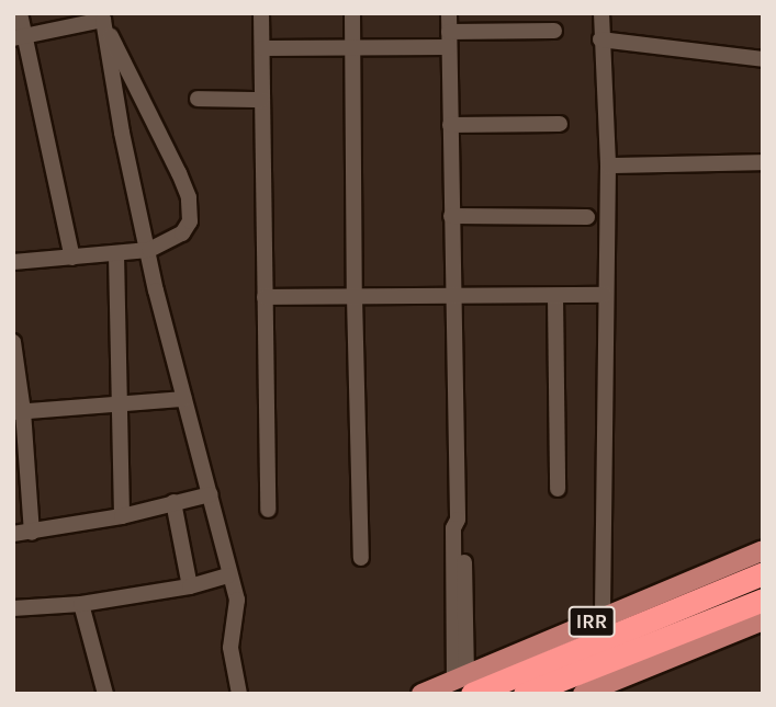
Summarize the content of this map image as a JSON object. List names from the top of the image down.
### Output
{
  "streets": {
    "highway": ["IRR"]
  }
}
